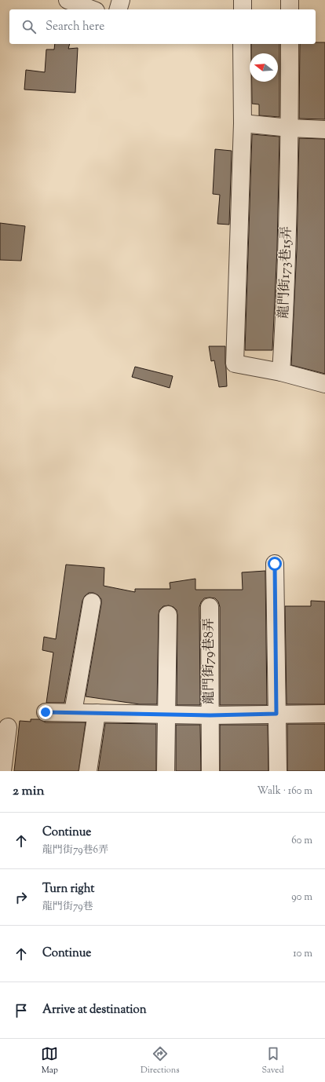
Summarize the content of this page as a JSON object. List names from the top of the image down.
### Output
{
  "streets": {
    "lane": ["龍門街173巷15弄", "龍門街79巷8弄"]
  },
  "north": "left",
  "page": {
    "search": "Search here",
    "heading": ["2 min", "Walk · 160 m"],
    "list": [
      ["Continue", "龍門街79巷6弄", "60 m"],
      ["Turn right", "龍門街79巷", "90 m"],
      ["Continue", "10 m"],
      "Arrive at destination"
    ],
    "nav": ["Map", "Directions", "Saved"]
  }
}
